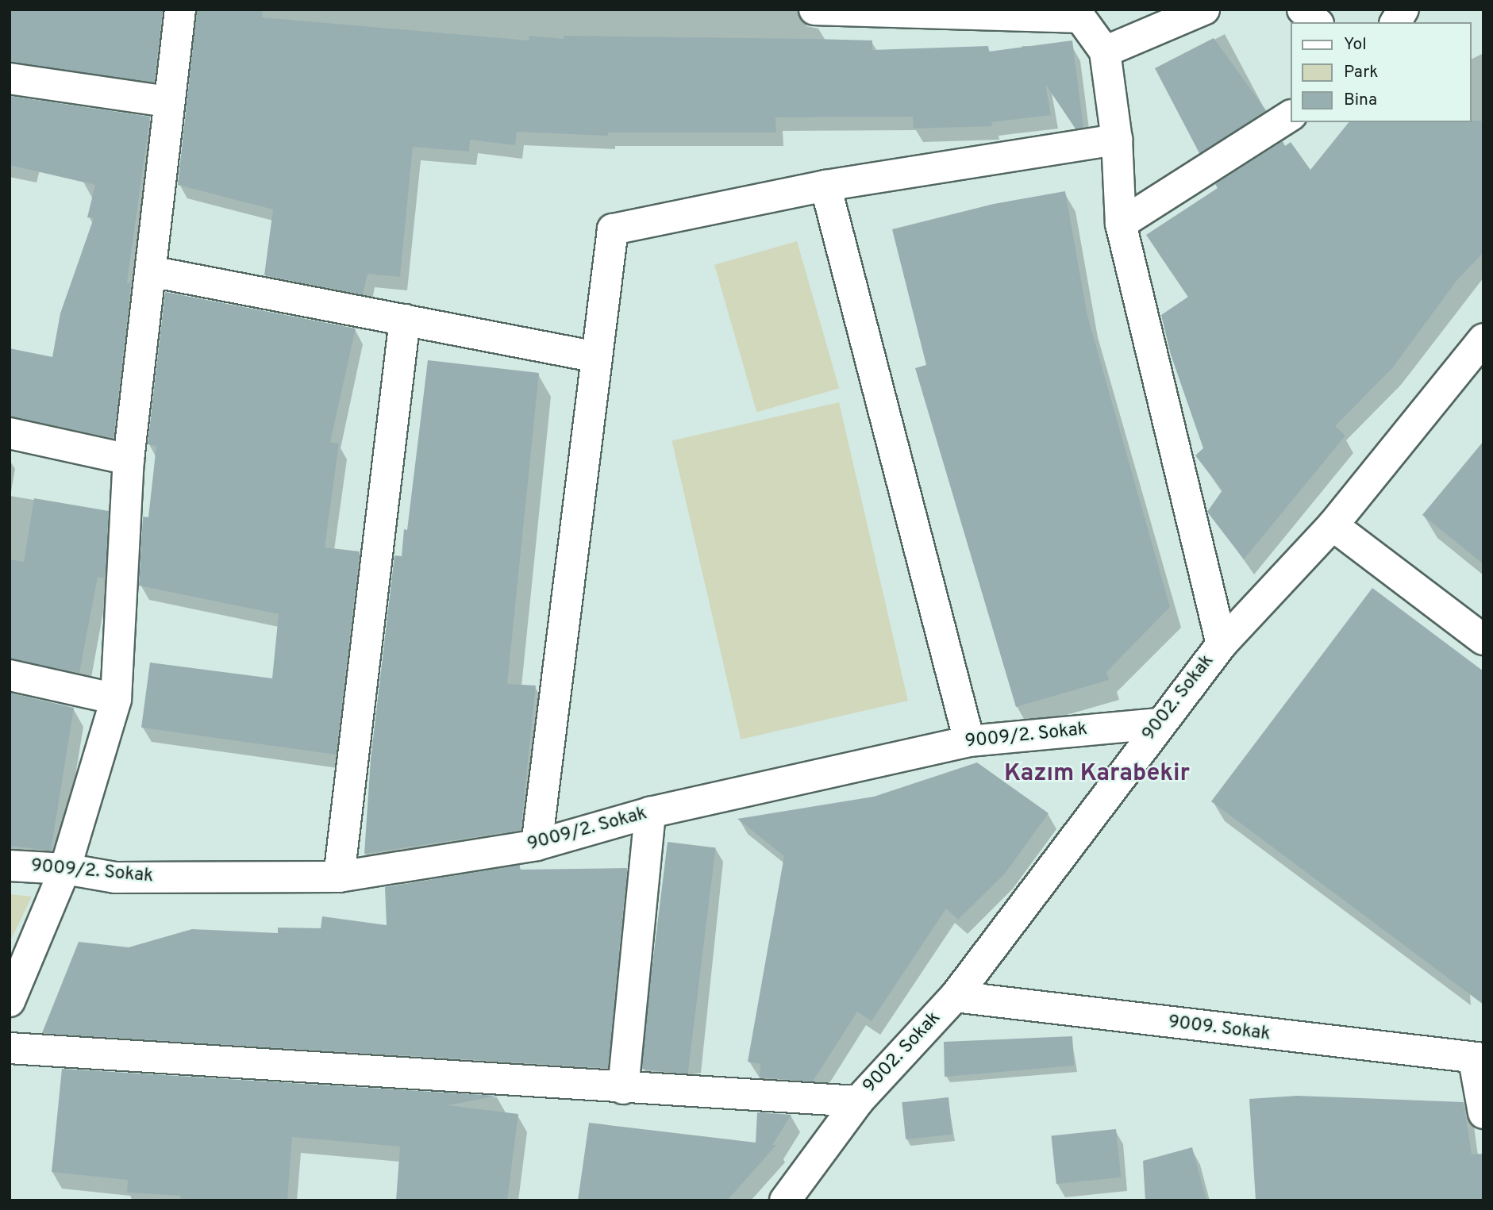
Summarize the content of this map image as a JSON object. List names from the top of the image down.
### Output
{
  "streets": {
    "street": ["9002. Sokak", "9009/2. Sokak", "9009. Sokak"]
  },
  "crossings": [
    ["9002. Sokak", "9009/2. Sokak"],
    ["9002. Sokak", "9009. Sokak"]
  ],
  "districts": ["Kazım Karabekir"],
  "legend": ["Yol", "Park", "Bina"]
}
